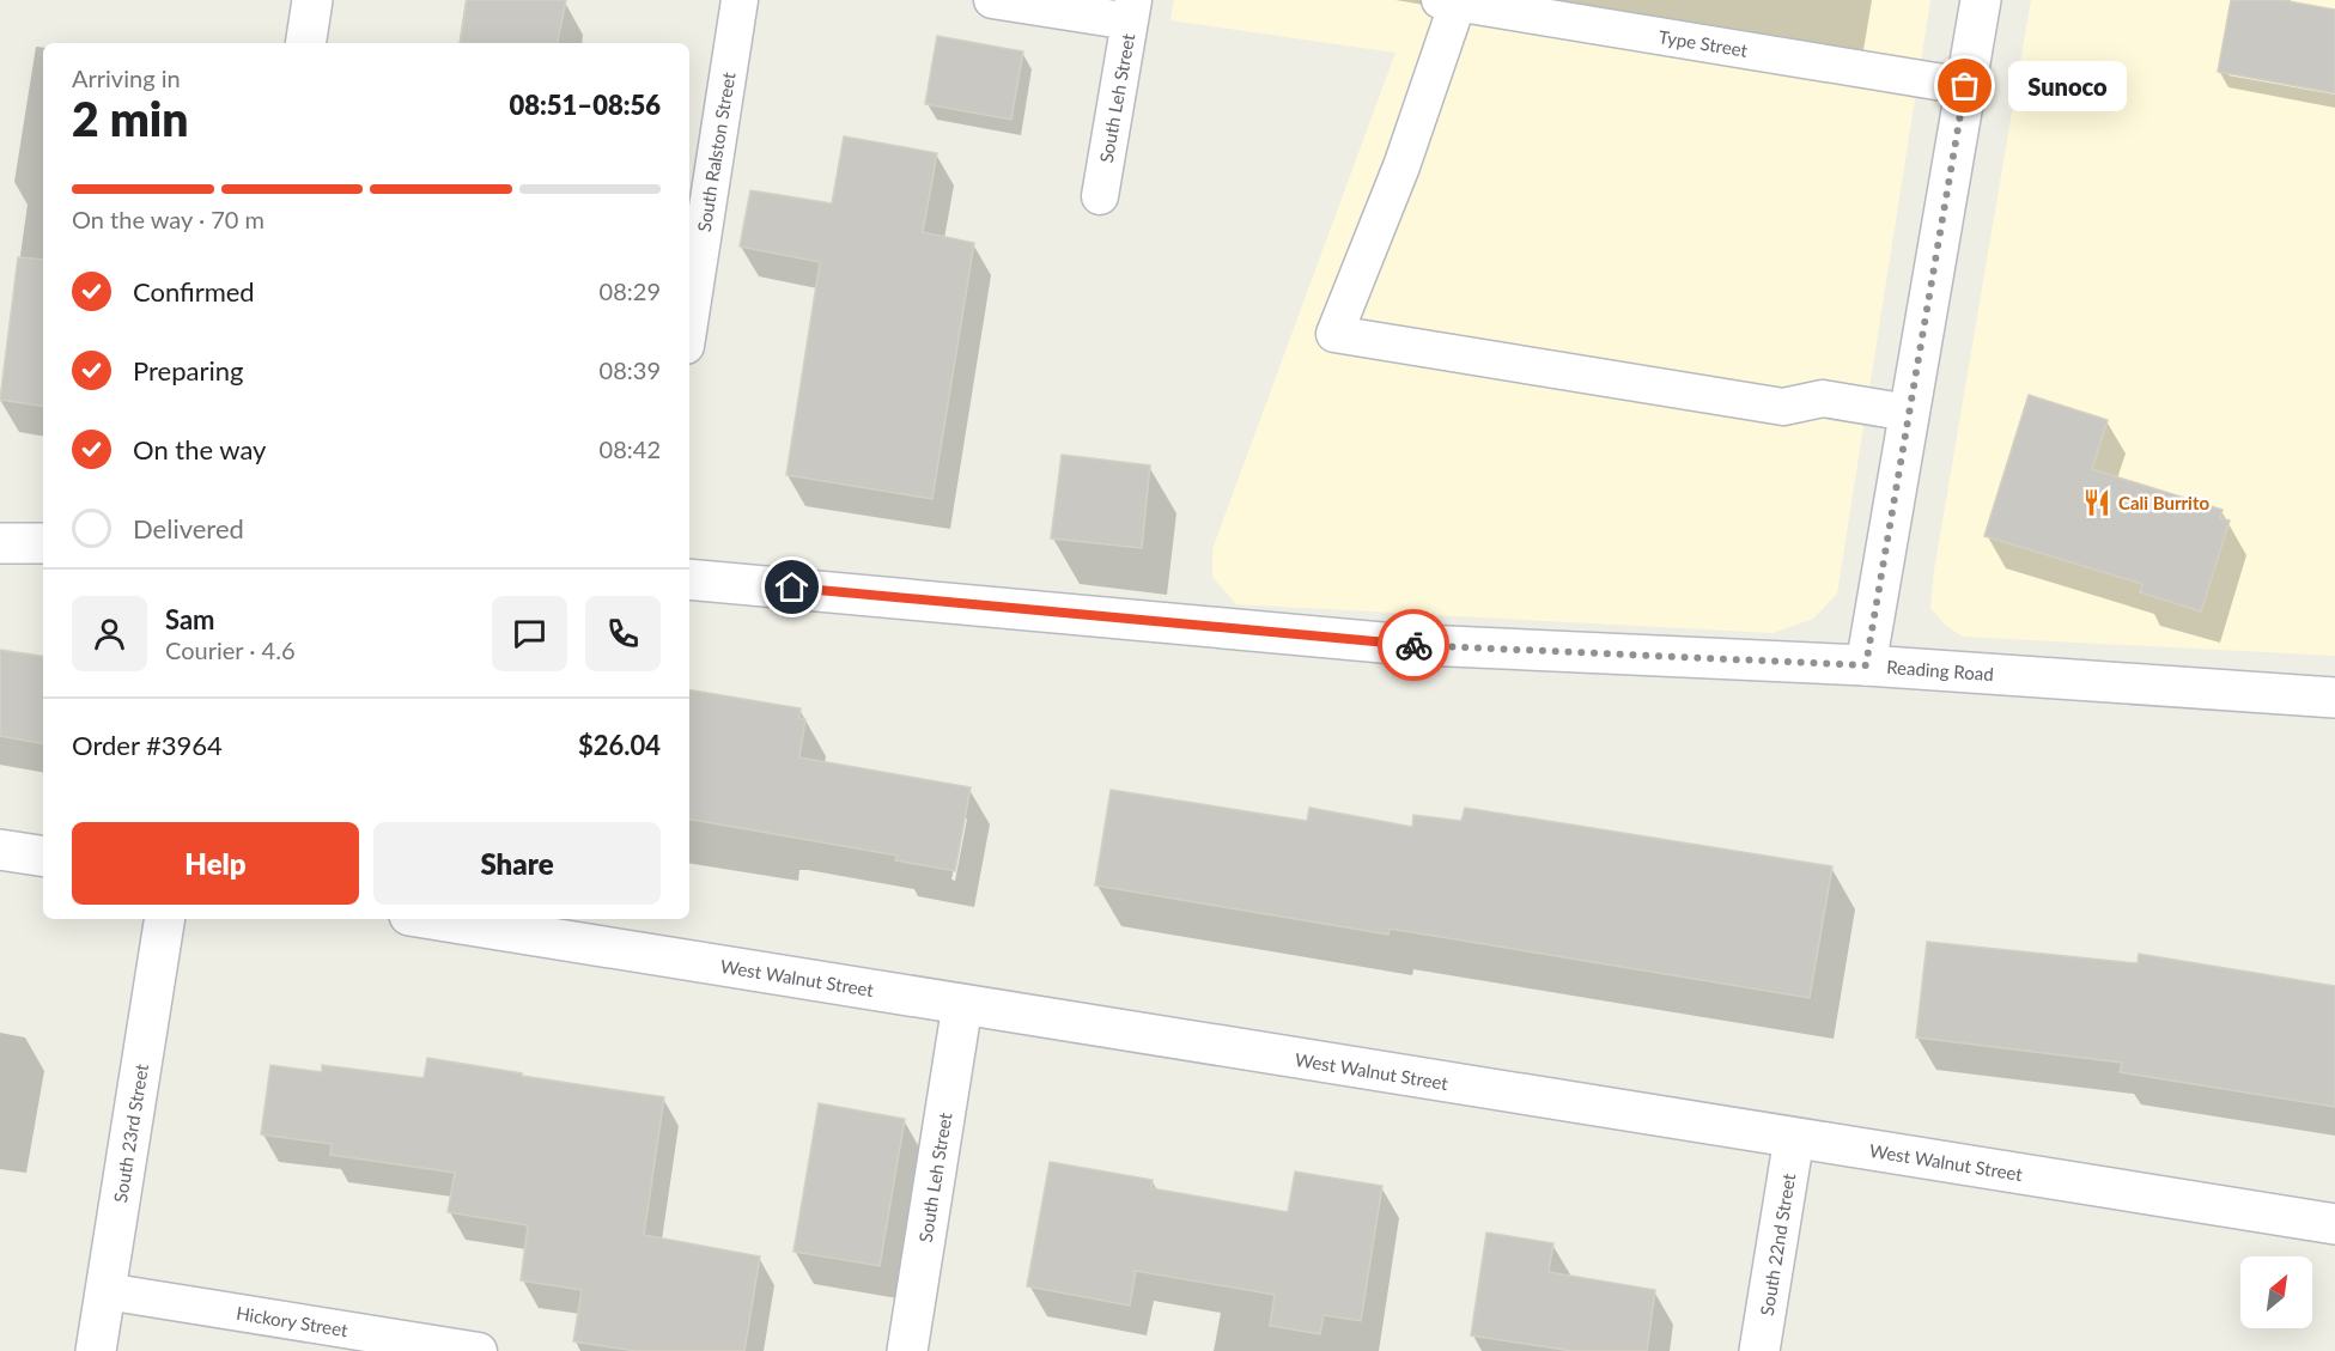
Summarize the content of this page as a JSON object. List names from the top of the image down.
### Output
{
  "streets": {
    "street": [
      "South Leh Street",
      "Reading Road",
      "West Walnut Street",
      "South 23rd Street",
      "South 22nd Street"
    ],
    "lane": ["Type Street", "South Ralston Street", "Hickory Street"]
  },
  "crossings": [
    ["South Leh Street", "West Walnut Street"],
    ["West Walnut Street", "South 22nd Street"],
    ["South 23rd Street", "Hickory Street"]
  ],
  "places": {
    "other": ["Sunoco"],
    "restaurant": ["Cali Burrito"]
  },
  "north": "top right",
  "page": {
    "heading": ["2 min", "Arriving in", "08:51–08:56"],
    "panel": [
      "Sam",
      "Courier · 4.6",
      "Order #3964",
      "$26.04"
    ],
    "bubble": "Sunoco",
    "bar": "On the way · 70 m",
    "list": [
      ["Confirmed", "08:29"],
      ["Preparing", "08:39"],
      ["On the way", "08:42"],
      "Delivered"
    ],
    "buttons": ["Help", "Share"]
  }
}
